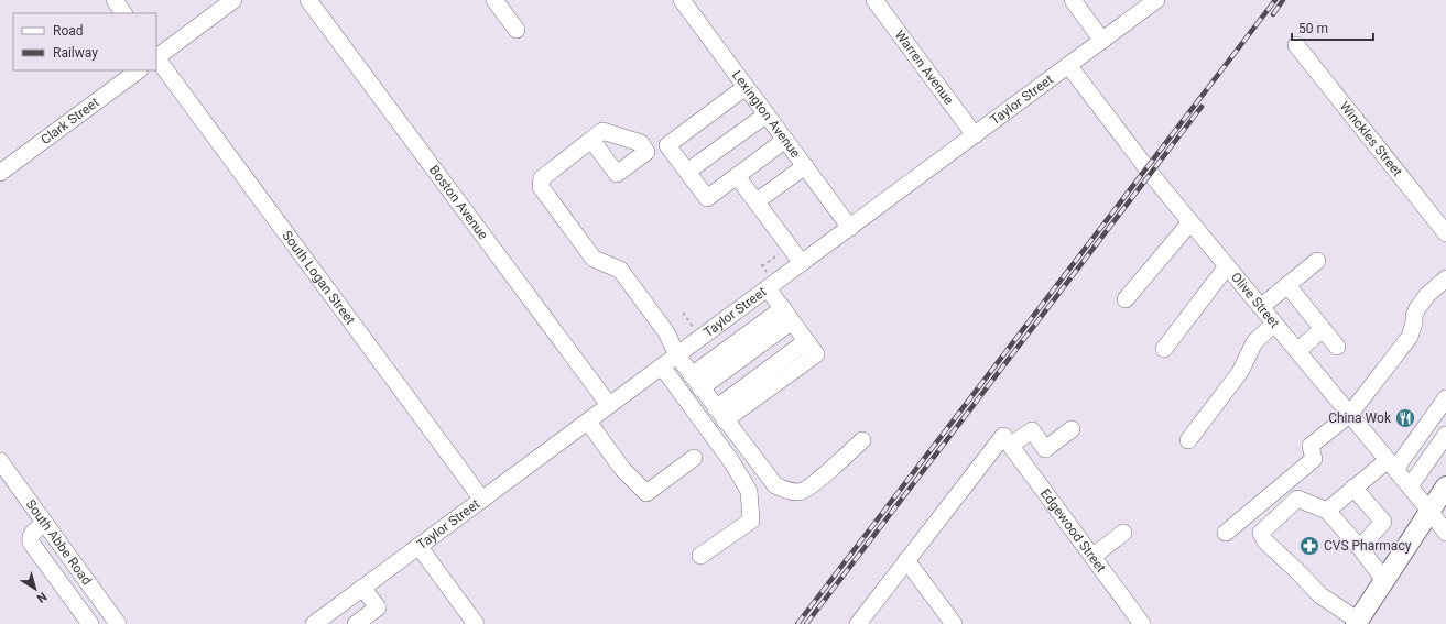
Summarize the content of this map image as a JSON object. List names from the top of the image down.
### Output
{
  "streets": {
    "street": [
      "Warren Avenue",
      "Taylor Street",
      "Lexington Avenue",
      "Clark Street",
      "Winckles Street",
      "Boston Avenue",
      "South Logan Street",
      "Olive Street",
      "Edgewood Street",
      "South Abbe Road"
    ]
  },
  "crossings": [
    ["Warren Avenue", "Taylor Street"],
    ["Taylor Street", "Lexington Avenue"],
    ["Taylor Street", "Boston Avenue"],
    ["Taylor Street", "South Logan Street"],
    ["Taylor Street", "Olive Street"]
  ],
  "places": {
    "restaurant": ["China Wok"],
    "pharmacy": ["CVS Pharmacy"]
  },
  "legend": ["Road", "Railway"],
  "scale_bar": "50 m",
  "north": "bottom right"
}
